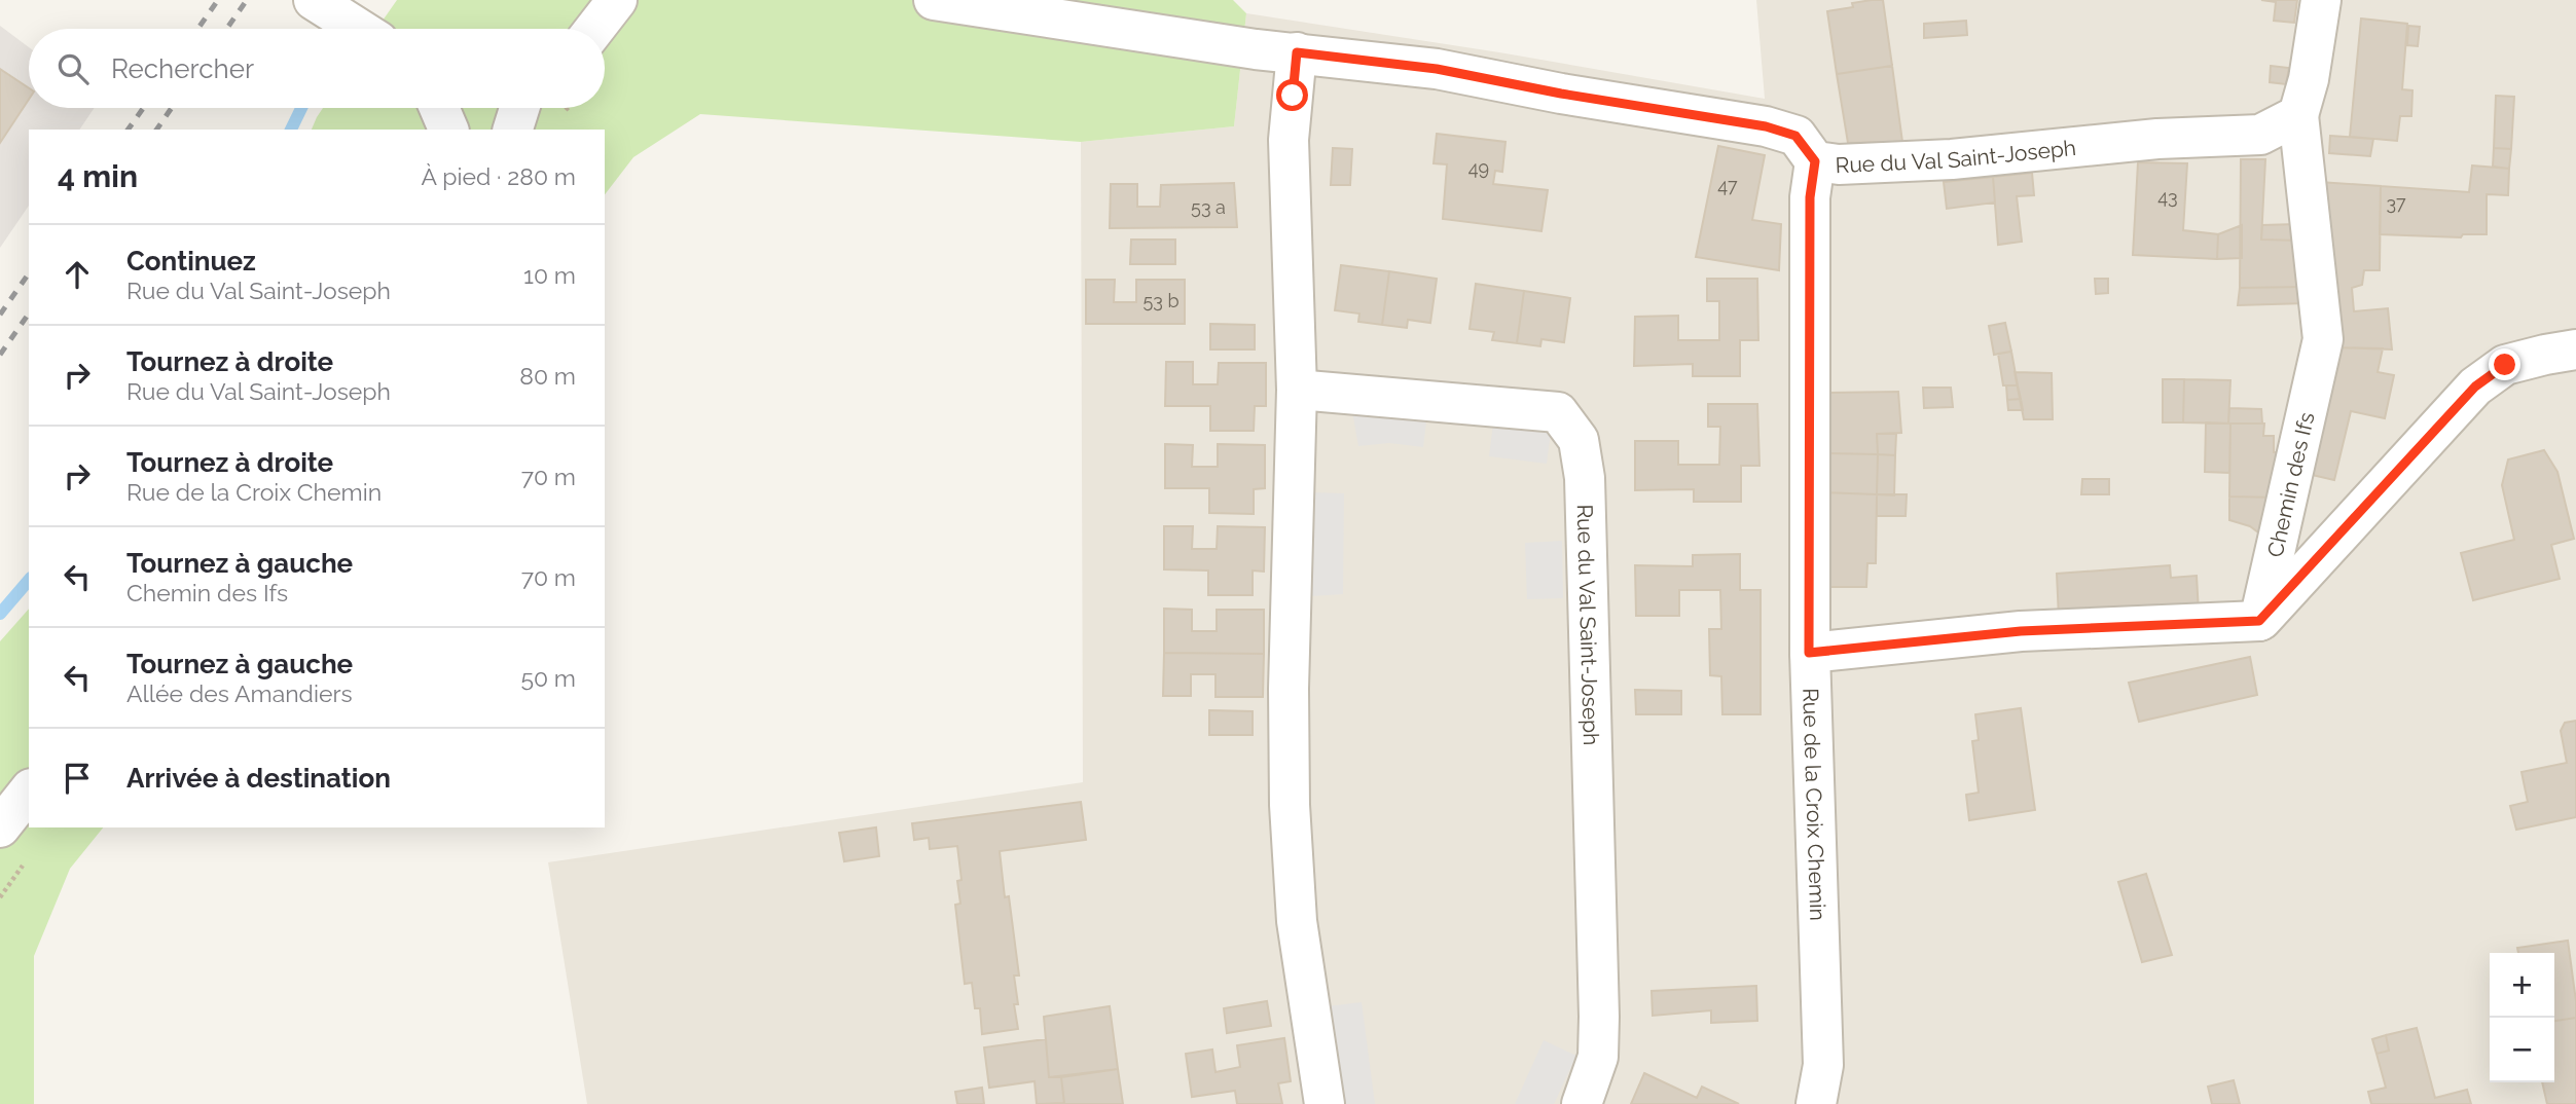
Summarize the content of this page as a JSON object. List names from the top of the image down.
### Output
{
  "streets": {
    "street": ["Rue du Val Saint-Joseph", "Chemin des Ifs", "Rue de la Croix Chemin"]
  },
  "crossings": [
    ["Rue du Val Saint-Joseph", "Chemin des Ifs"],
    ["Rue du Val Saint-Joseph", "Rue de la Croix Chemin"]
  ],
  "house_numbers": [
    "49",
    "47",
    "43",
    "37",
    "53 a",
    "53 b"
  ],
  "page": {
    "search": "Rechercher",
    "heading": ["4 min", "À pied · 280 m"],
    "list": [
      ["Continuez", "Rue du Val Saint-Joseph", "10 m"],
      ["Tournez à droite", "Rue du Val Saint-Joseph", "80 m"],
      ["Tournez à droite", "Rue de la Croix Chemin", "70 m"],
      ["Tournez à gauche", "Chemin des Ifs", "70 m"],
      ["Tournez à gauche", "Allée des Amandiers", "50 m"],
      "Arrivée à destination"
    ],
    "map_buttons": ["+", "−"]
  }
}
